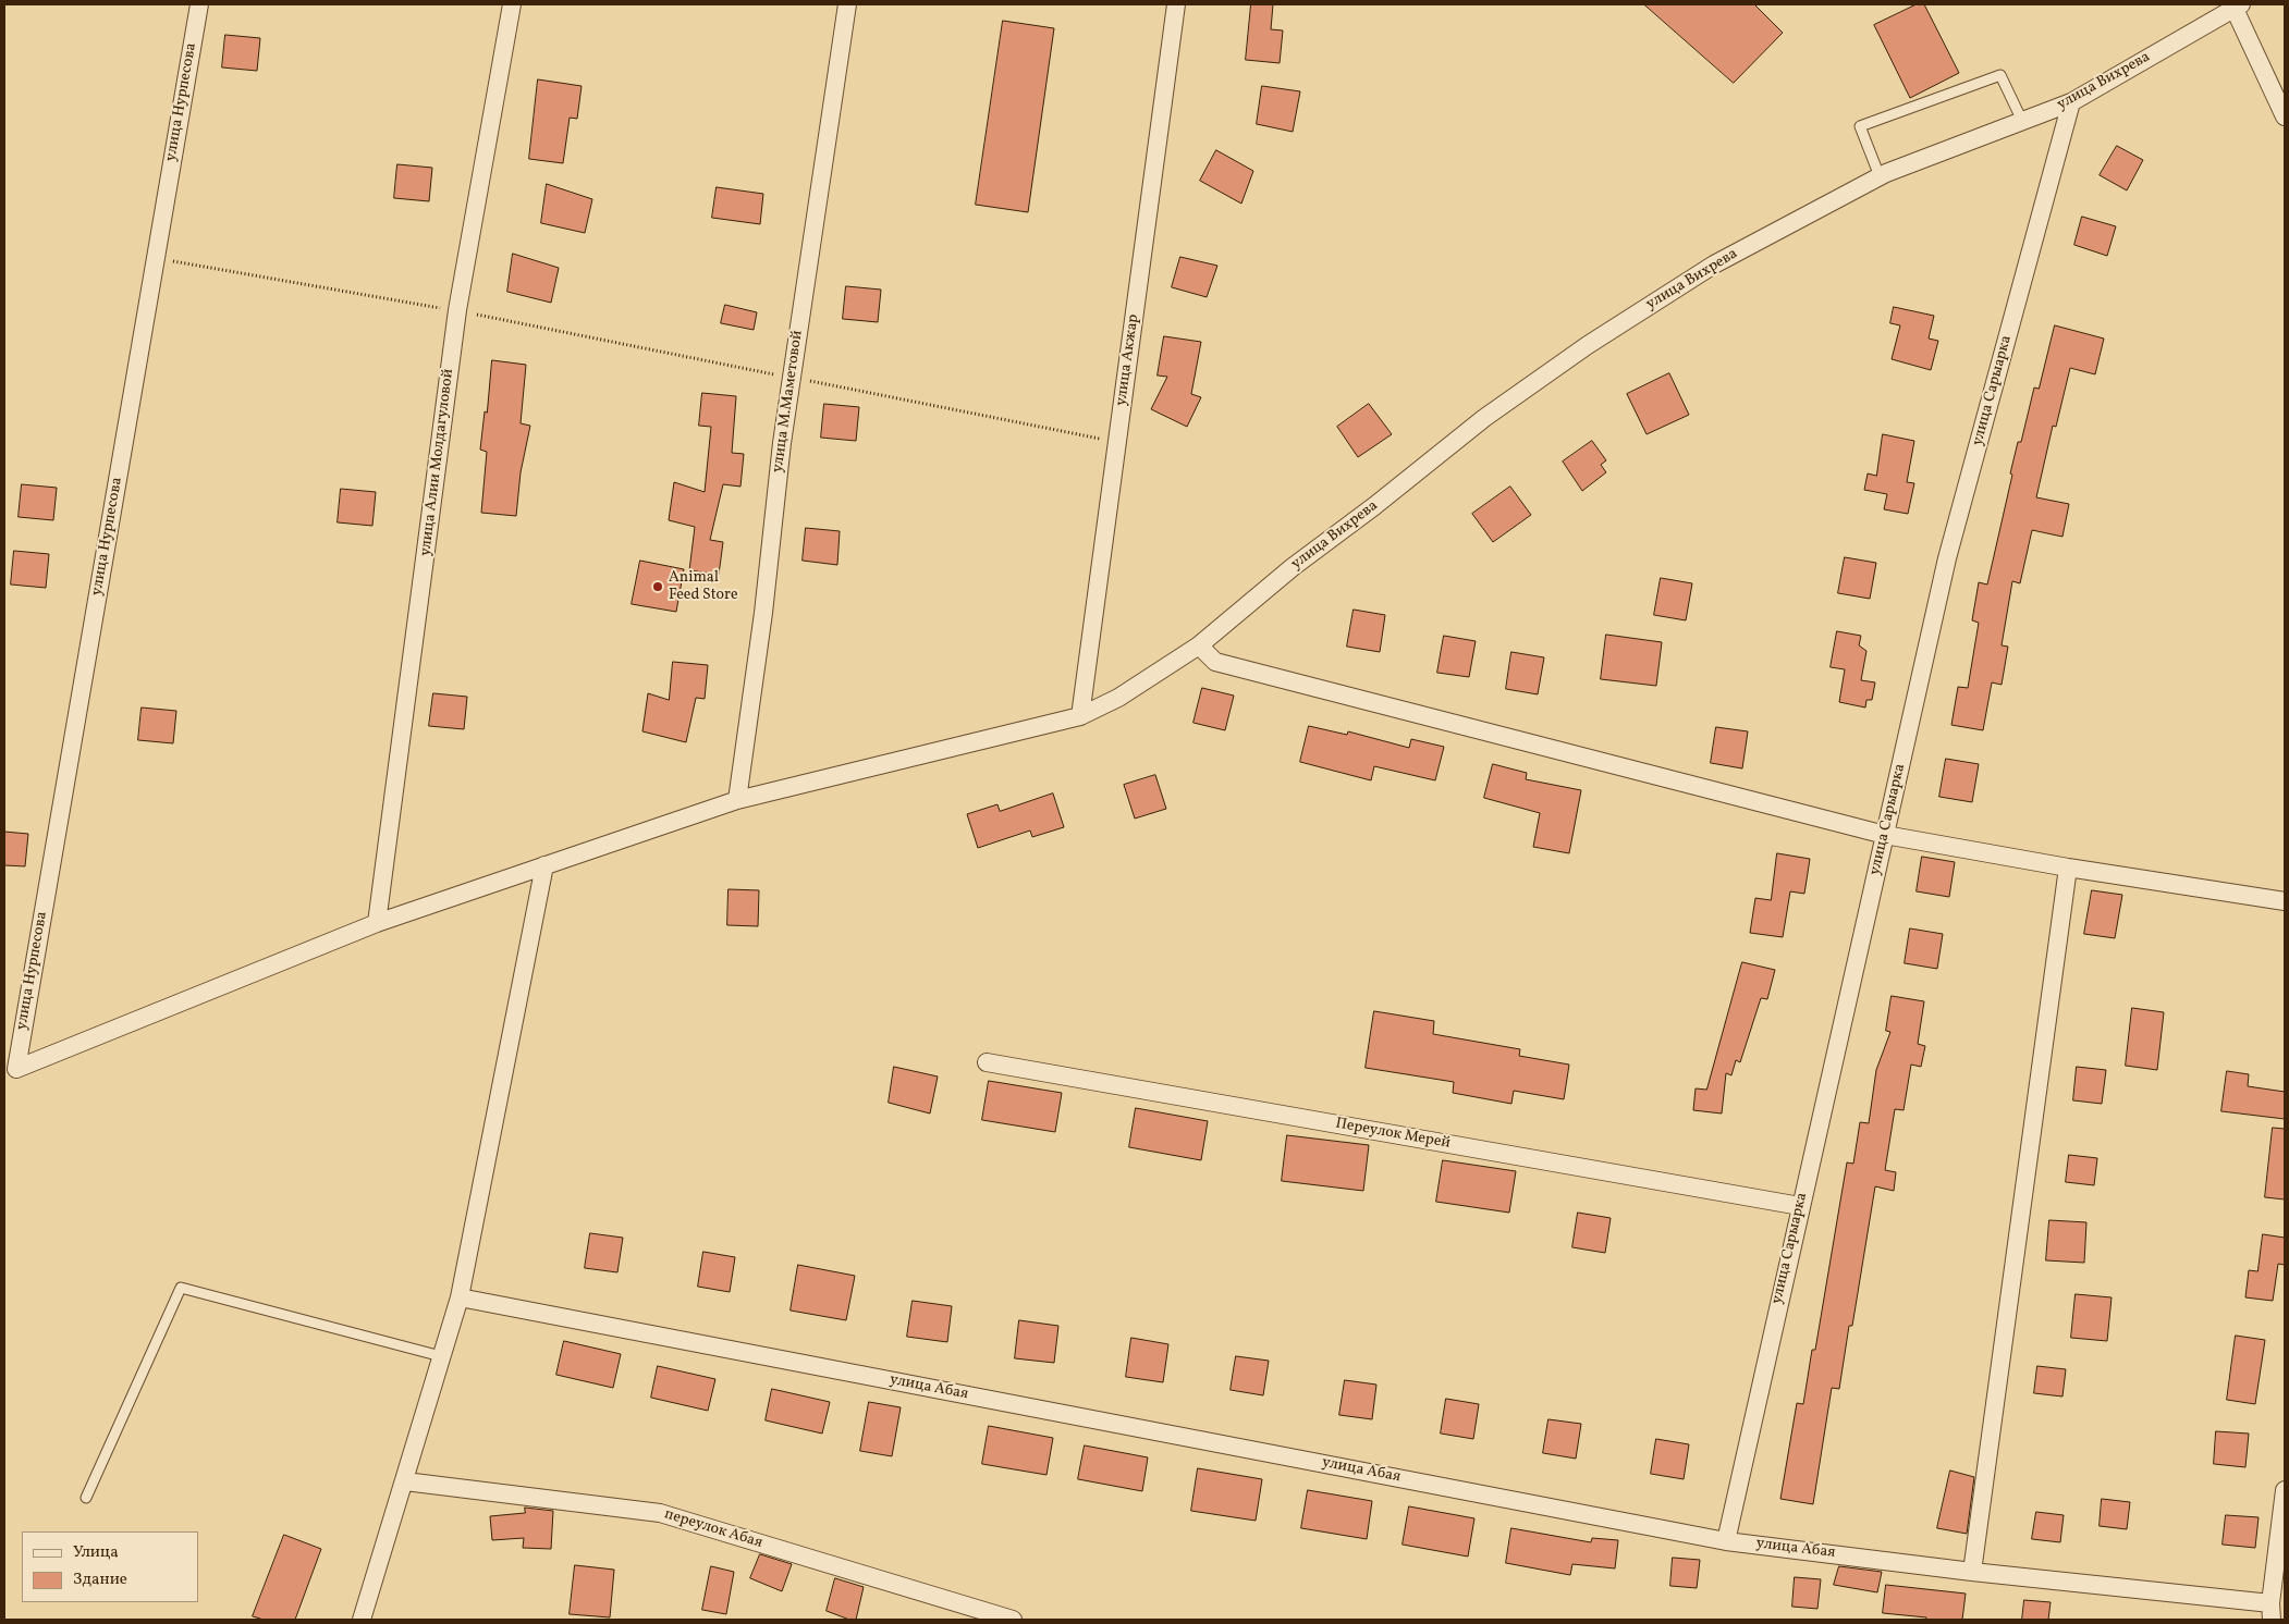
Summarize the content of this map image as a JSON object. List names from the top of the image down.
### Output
{
  "streets": {
    "street": [
      "улица Вихрева",
      "улица Нурпесова",
      "улица Акжар",
      "улица Сарыарка",
      "улица М.Маметовой",
      "улица Алии Молдагуловой",
      "Переулок Мерей",
      "улица Абая",
      "переулок Абая"
    ]
  },
  "crossings": [
    ["улица Вихрева", "улица Нурпесова"],
    ["улица Вихрева", "улица Акжар"],
    ["улица Вихрева", "улица Сарыарка"],
    ["улица Вихрева", "улица М.Маметовой"],
    ["улица Вихрева", "улица Алии Молдагуловой"],
    ["улица Сарыарка", "Переулок Мерей"],
    ["улица Сарыарка", "улица Абая"]
  ],
  "places": ["Animal Feed Store"],
  "legend": ["Улица", "Здание"]
}
